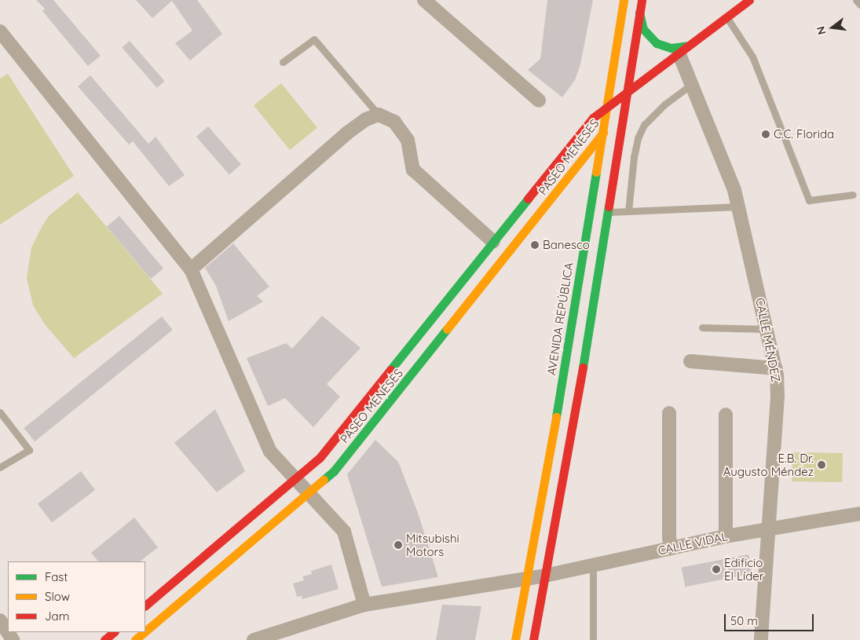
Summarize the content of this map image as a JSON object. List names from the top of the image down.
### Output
{
  "streets": {
    "street": [
      "PASEO MENESES",
      "AVENIDA REPÚBLICA",
      "CALLE MÉNDEZ",
      "CALLE VIDAL"
    ]
  },
  "crossings": [
    ["PASEO MENESES", "AVENIDA REPÚBLICA"],
    ["AVENIDA REPÚBLICA", "CALLE VIDAL"],
    ["CALLE MÉNDEZ", "CALLE VIDAL"]
  ],
  "places": [
    "C.C. Florida",
    "Banesco",
    "E.B. Dr. Augusto Méndez",
    "Mitsubishi Motors",
    "Edificio El Líder"
  ],
  "legend": ["Fast", "Slow", "Jam"],
  "scale_bar": "50 m",
  "north": "left"
}
